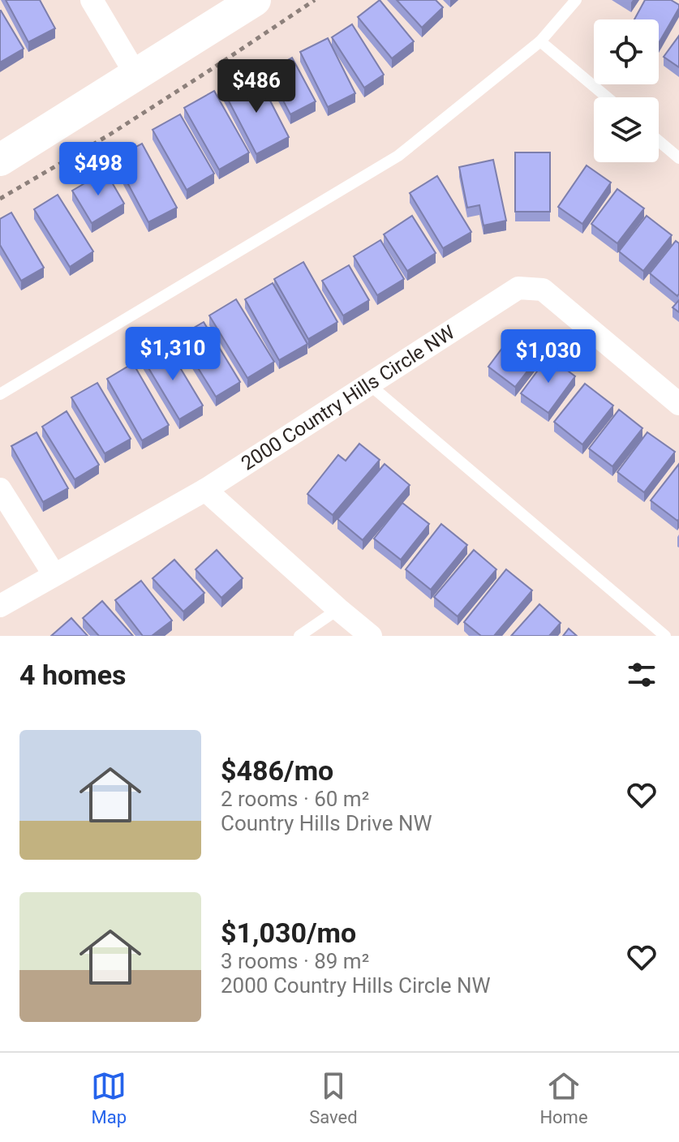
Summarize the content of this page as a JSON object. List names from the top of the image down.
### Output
{
  "streets": {
    "street": ["2000 Country Hills Circle NW"]
  },
  "page": {
    "price": [
      "$486",
      "$498",
      "$1,310",
      "$1,030"
    ],
    "heading": "4 homes",
    "list": [
      {
        "name": "$486/mo",
        "note": "2 rooms · 60 m² · Country Hills Drive NW"
      },
      {
        "name": "$1,030/mo",
        "note": "3 rooms · 89 m² · 2000 Country Hills Circle NW"
      }
    ],
    "tabs": ["Map", "Saved", "Home"]
  }
}
